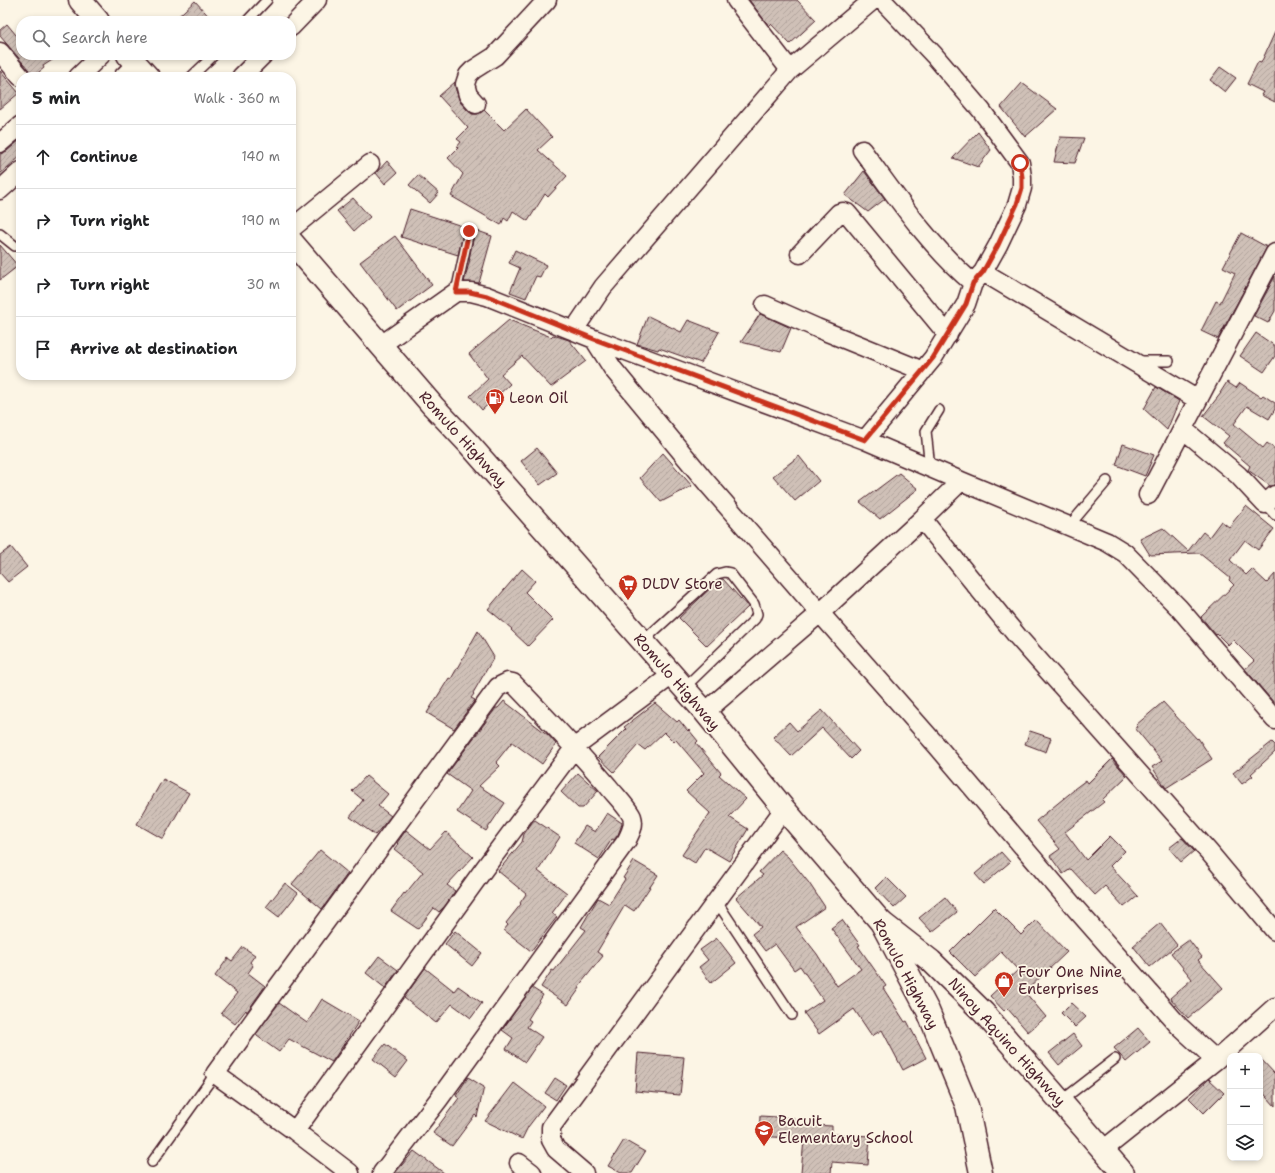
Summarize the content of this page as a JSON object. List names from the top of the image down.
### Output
{
  "streets": {
    "main road": ["Romulo Highway", "Ninoy Aquino Highway"]
  },
  "crossings": [
    ["Romulo Highway", "Ninoy Aquino Highway"]
  ],
  "places": {
    "fuel station": ["Leon Oil"],
    "supermarket": ["DLDV Store"],
    "shop": ["Four One Nine Enterprises"],
    "school or university": ["Bacuit Elementary School"]
  },
  "page": {
    "search": "Search here",
    "heading": ["5 min", "Walk · 360 m"],
    "list": [
      ["Continue", "140 m"],
      ["Turn right", "190 m"],
      ["Turn right", "30 m"],
      "Arrive at destination"
    ],
    "map_buttons": ["+", "−"]
  }
}
